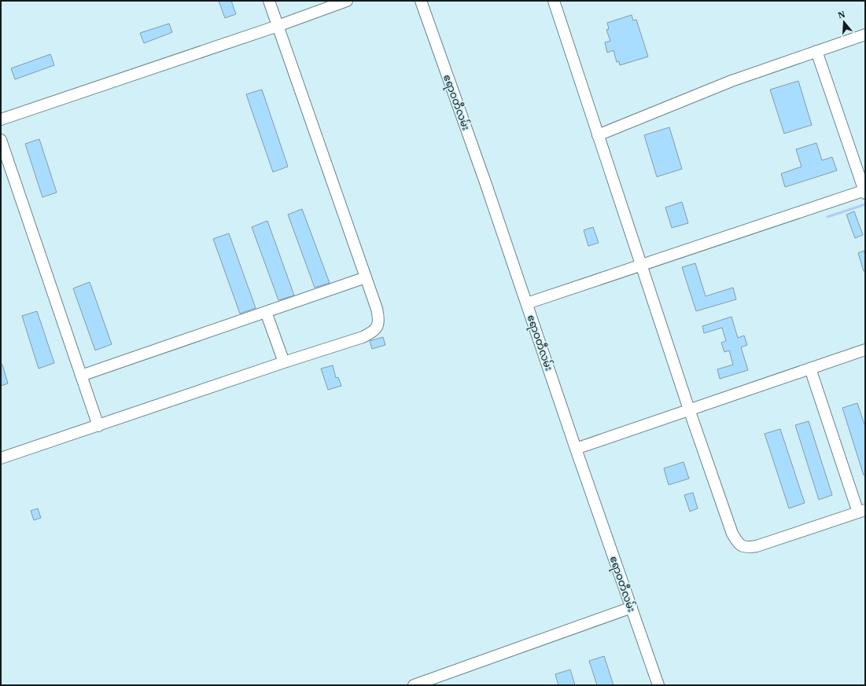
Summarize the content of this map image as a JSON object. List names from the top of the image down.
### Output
{
  "streets": {
    "street": ["ဧရာဝတီလမ်း"]
  },
  "north": "top"
}
